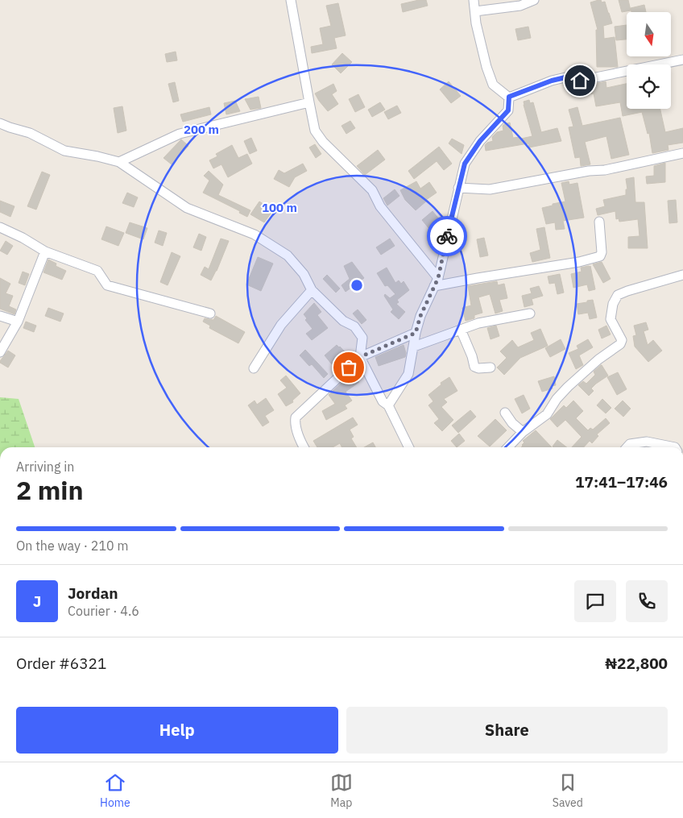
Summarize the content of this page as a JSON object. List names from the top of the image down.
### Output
{
  "north": "bottom",
  "page": {
    "heading": ["2 min", "Arriving in", "17:41–17:46"],
    "panel": [
      "Jordan",
      "Courier · 4.6",
      "Order #6321",
      "₦22,800"
    ],
    "bar": "On the way · 210 m",
    "round": "J",
    "buttons": ["Help", "Share"],
    "tabs": ["Home", "Map", "Saved"]
  },
  "rings": ["200 m", "100 m"]
}
